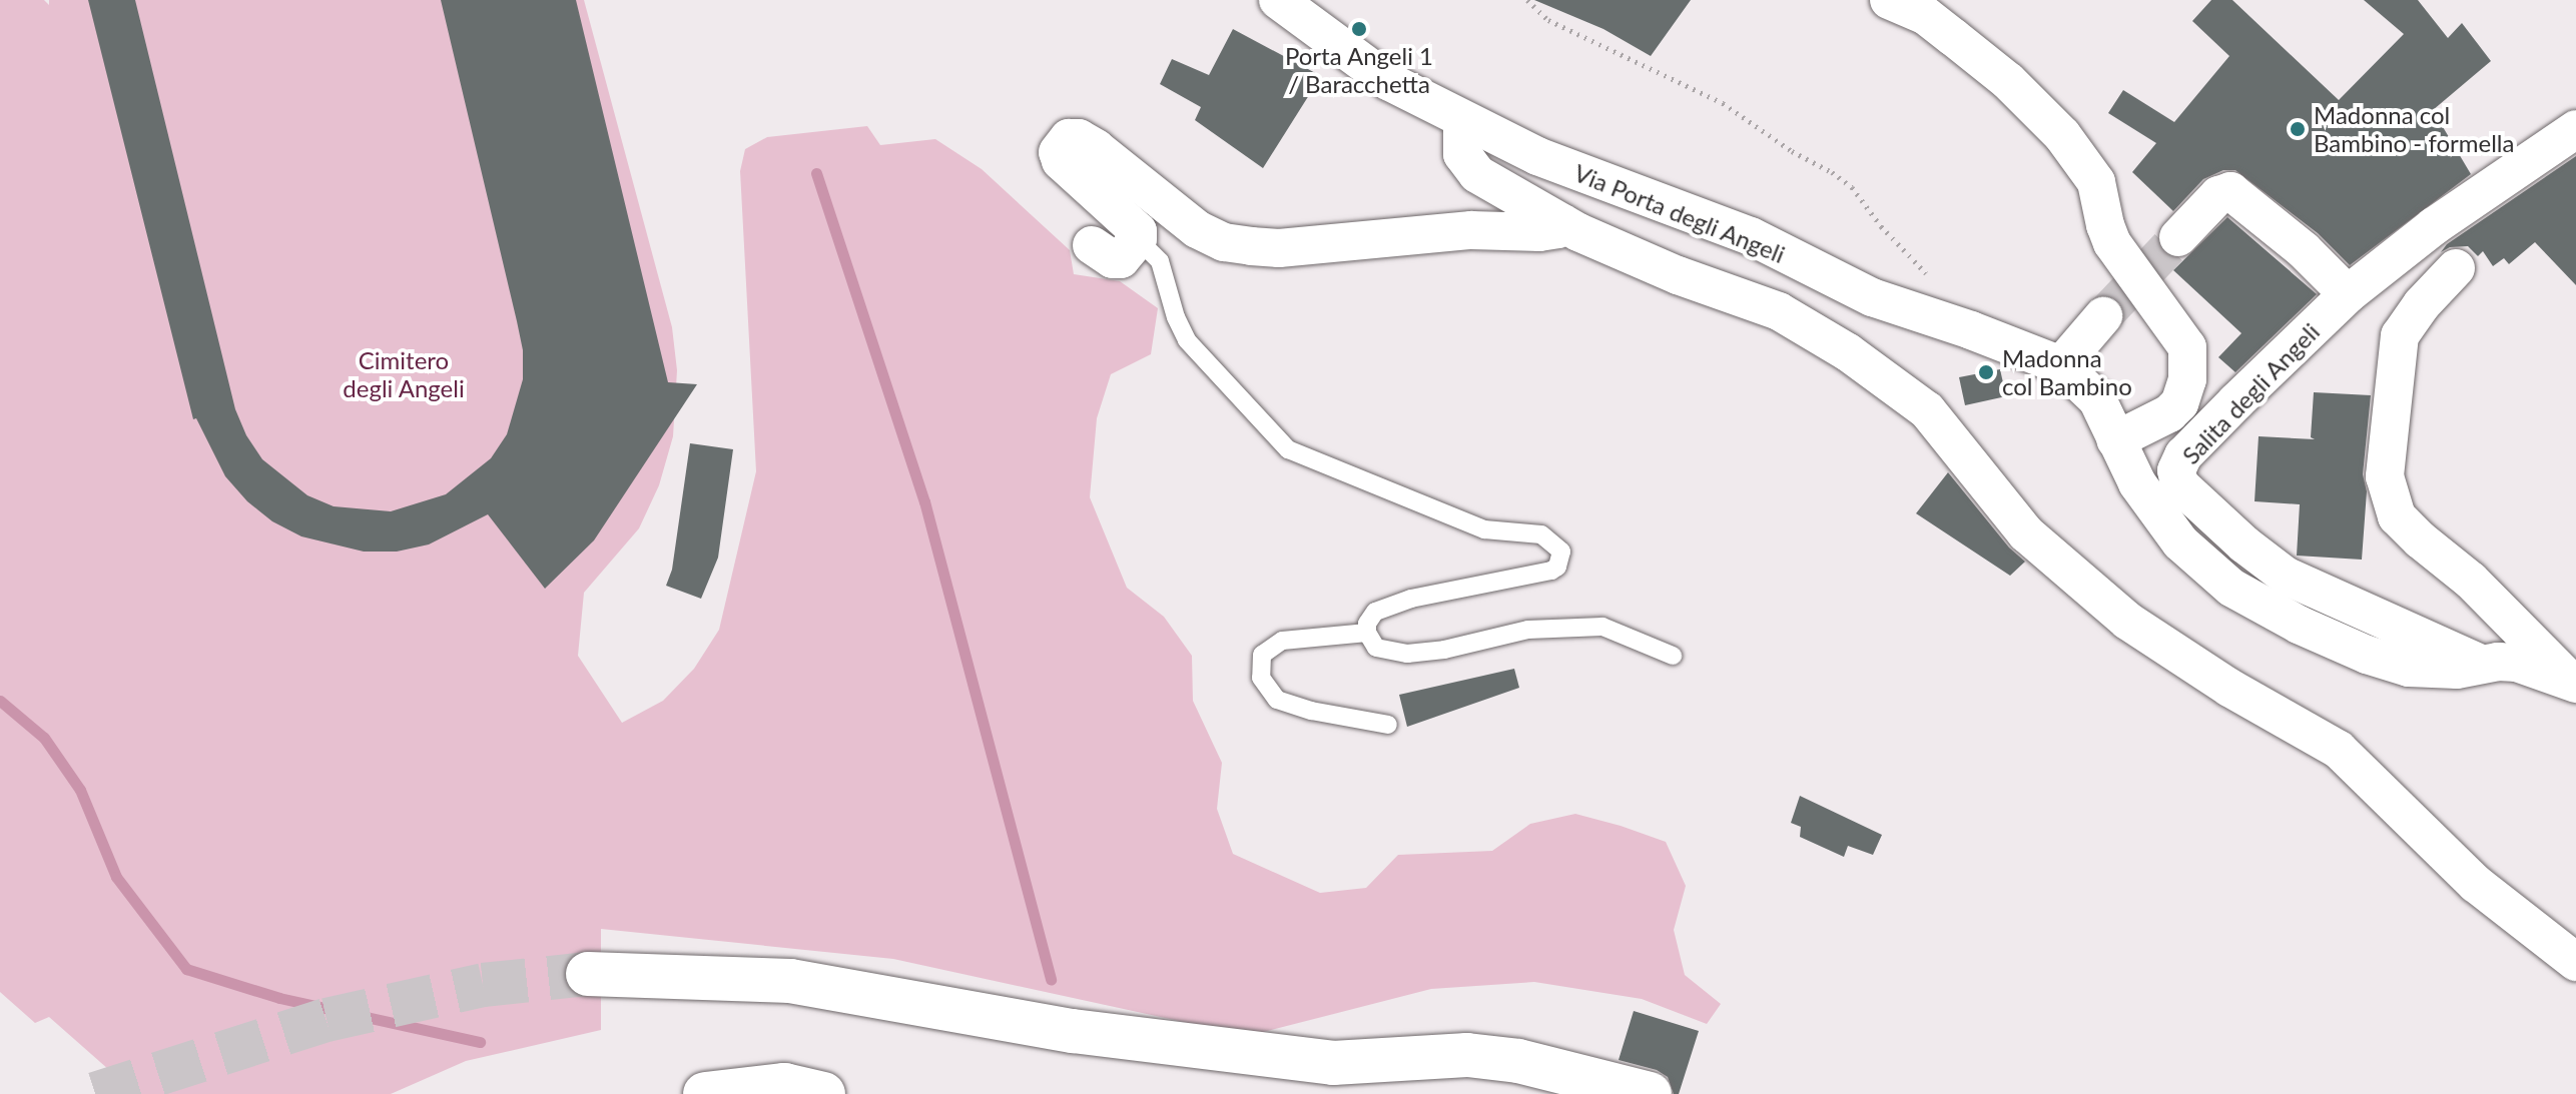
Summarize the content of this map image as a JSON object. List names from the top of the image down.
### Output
{
  "streets": {
    "street": ["Via Porta degli Angeli", "Salita degli Angeli"]
  },
  "crossings": [
    ["Via Porta degli Angeli", "Salita degli Angeli"]
  ],
  "parks": ["Cimitero degli Angeli"],
  "places": ["Porta Angeli 1 / Baracchetta", "Madonna col Bambino - formella", "Madonna col Bambino"]
}
